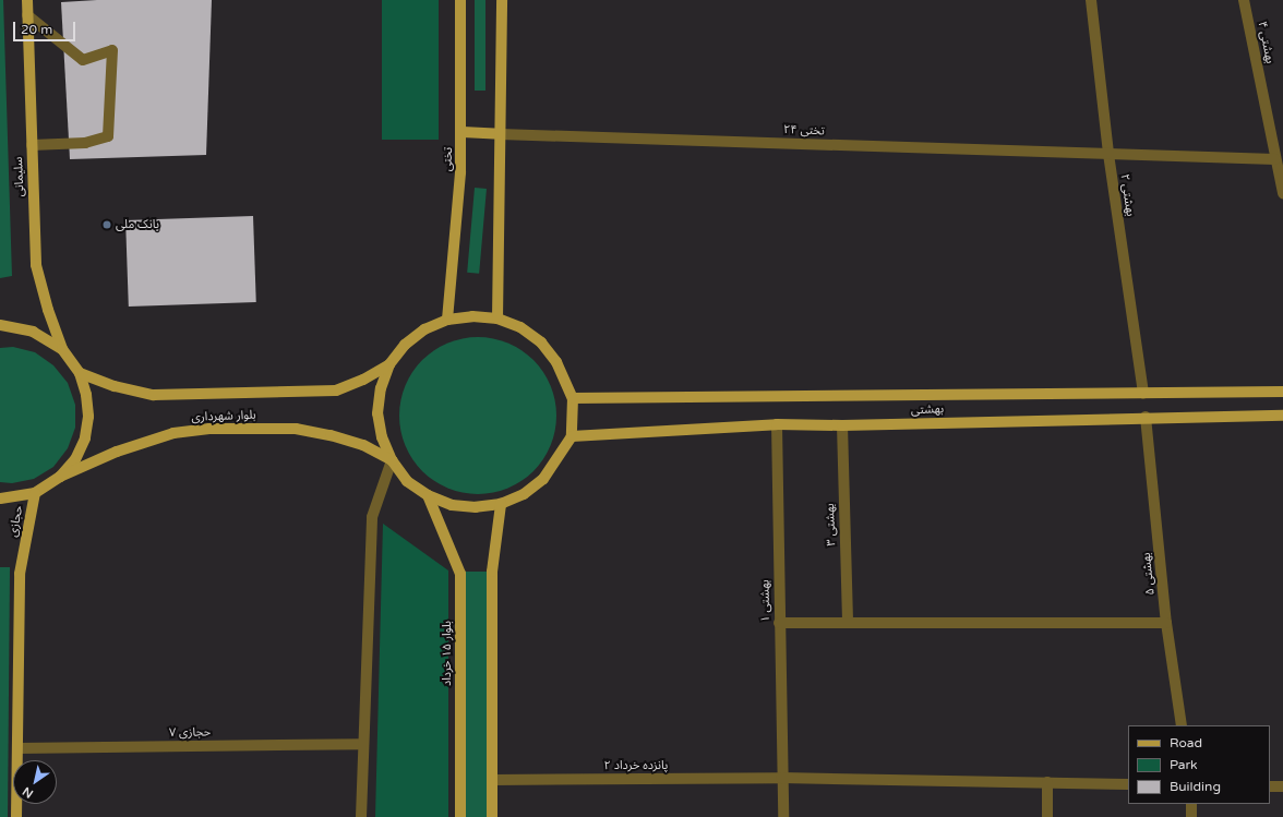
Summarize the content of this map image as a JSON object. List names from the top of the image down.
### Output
{
  "streets": {
    "main road": [
      "تختی",
      "سلیمانی",
      "بهشتی",
      "بلوار شهرداری",
      "حجازی",
      "بلوار ۱۵ خرداد"
    ],
    "street": [
      "بهشتی ۴",
      "تختی ۲۴",
      "بهشتی ۲",
      "بهشتی ۳",
      "بهشتی ۵",
      "بهشتی ۱",
      "حجازی ۷",
      "پانزده خرداد ۲"
    ]
  },
  "crossings": [
    ["بهشتی ۴", "تختی ۲۴"],
    ["تختی ۲۴", "بهشتی ۲"],
    ["بهشتی ۲", "بهشتی"],
    ["بهشتی", "بهشتی ۳"],
    ["بهشتی", "بهشتی ۵"],
    ["بهشتی", "بهشتی ۱"],
    ["حجازی", "حجازی ۷"],
    ["بهشتی ۱", "پانزده خرداد ۲"]
  ],
  "places": ["بانک ملی"],
  "legend": ["Road", "Park", "Building"],
  "scale_bar": "20 m",
  "north": "bottom left"
}
